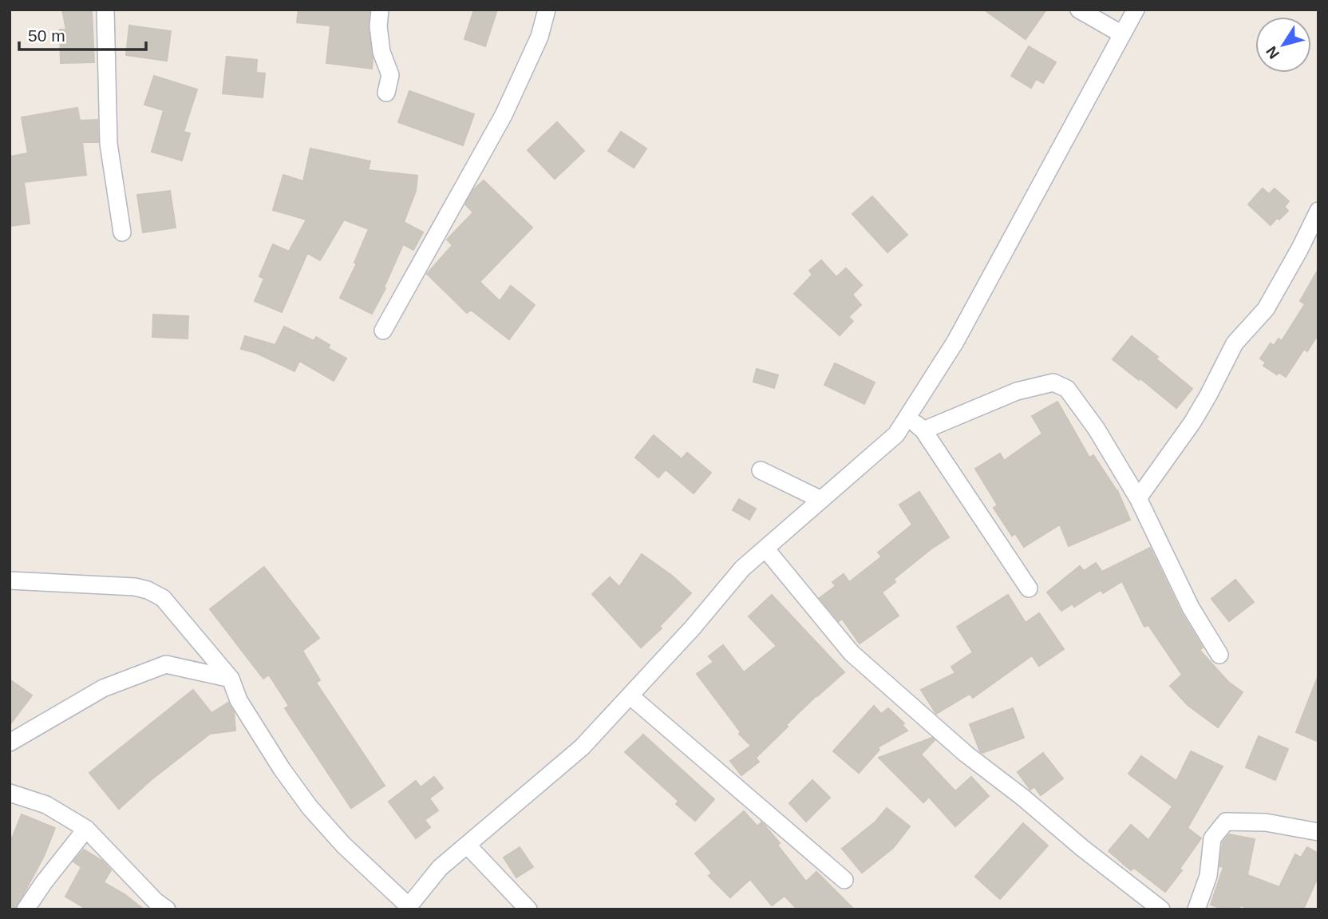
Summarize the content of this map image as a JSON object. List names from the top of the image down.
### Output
{
  "scale_bar": "50 m",
  "north": "bottom left"
}
